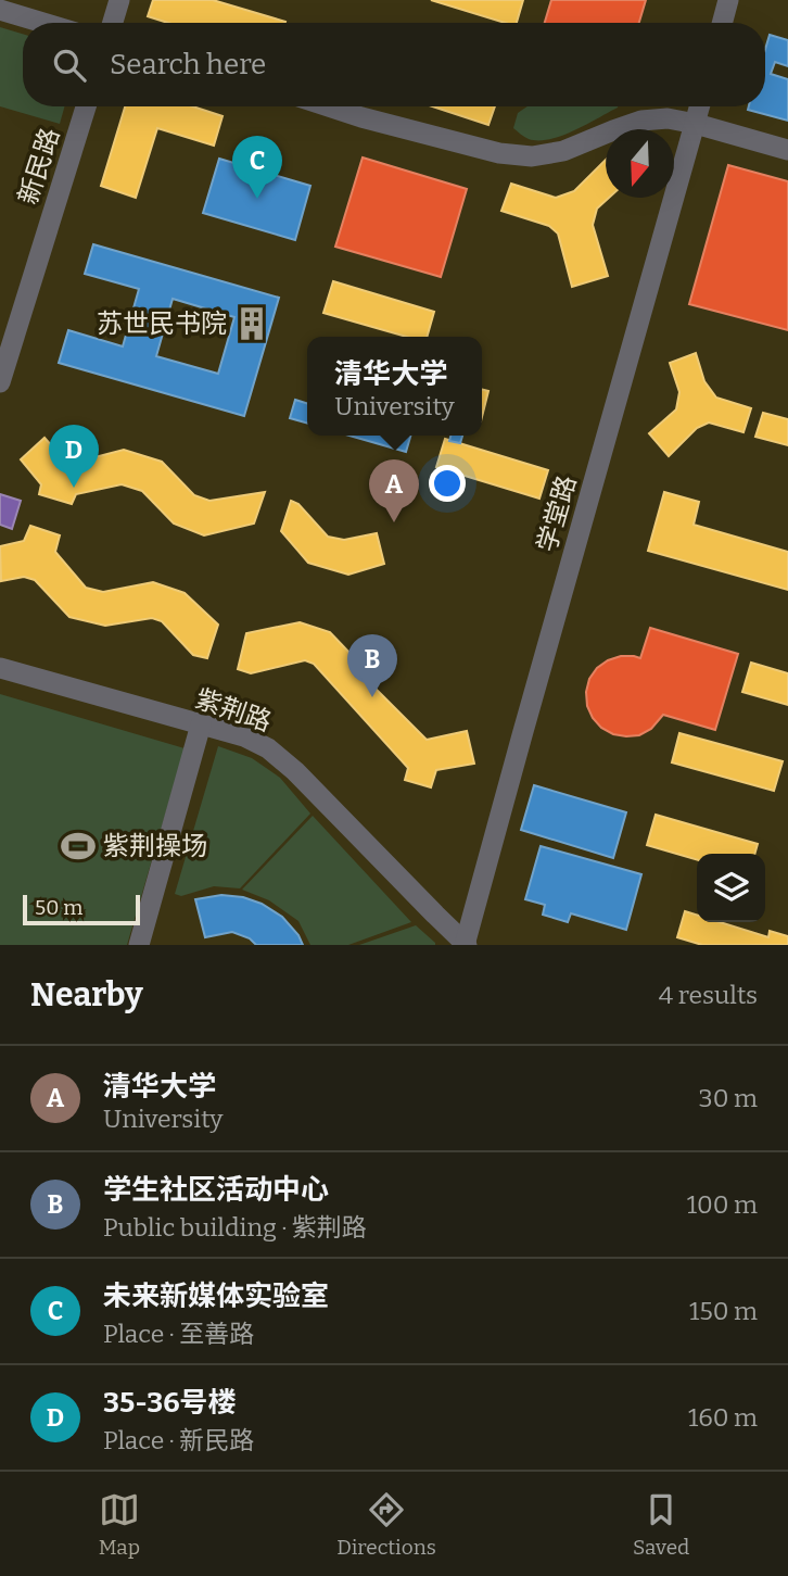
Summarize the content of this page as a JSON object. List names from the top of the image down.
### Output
{
  "streets": {
    "street": ["新民路", "学堂路", "紫荆路"]
  },
  "crossings": [
    ["学堂路", "紫荆路"]
  ],
  "places": {
    "building": ["苏世民书院"],
    "sports": ["紫荆操场"]
  },
  "scale_bar": "50 m",
  "north": "bottom",
  "page": {
    "search": "Search here",
    "pins": [
      "C",
      "D",
      "A",
      "B"
    ],
    "popup": ["清华大学", "University"],
    "scale": "50 m",
    "heading": ["Nearby", "4 results"],
    "list": [
      {
        "mark": "A",
        "name": "清华大学",
        "note": "University",
        "value": "30 m"
      },
      {
        "mark": "B",
        "name": "学生社区活动中心",
        "note": "Public building · 紫荆路",
        "value": "100 m"
      },
      {
        "mark": "C",
        "name": "未来新媒体实验室",
        "note": "Place · 至善路",
        "value": "150 m"
      },
      {
        "mark": "D",
        "name": "35-36号楼",
        "note": "Place · 新民路",
        "value": "160 m"
      }
    ],
    "nav": ["Map", "Directions", "Saved"]
  }
}
